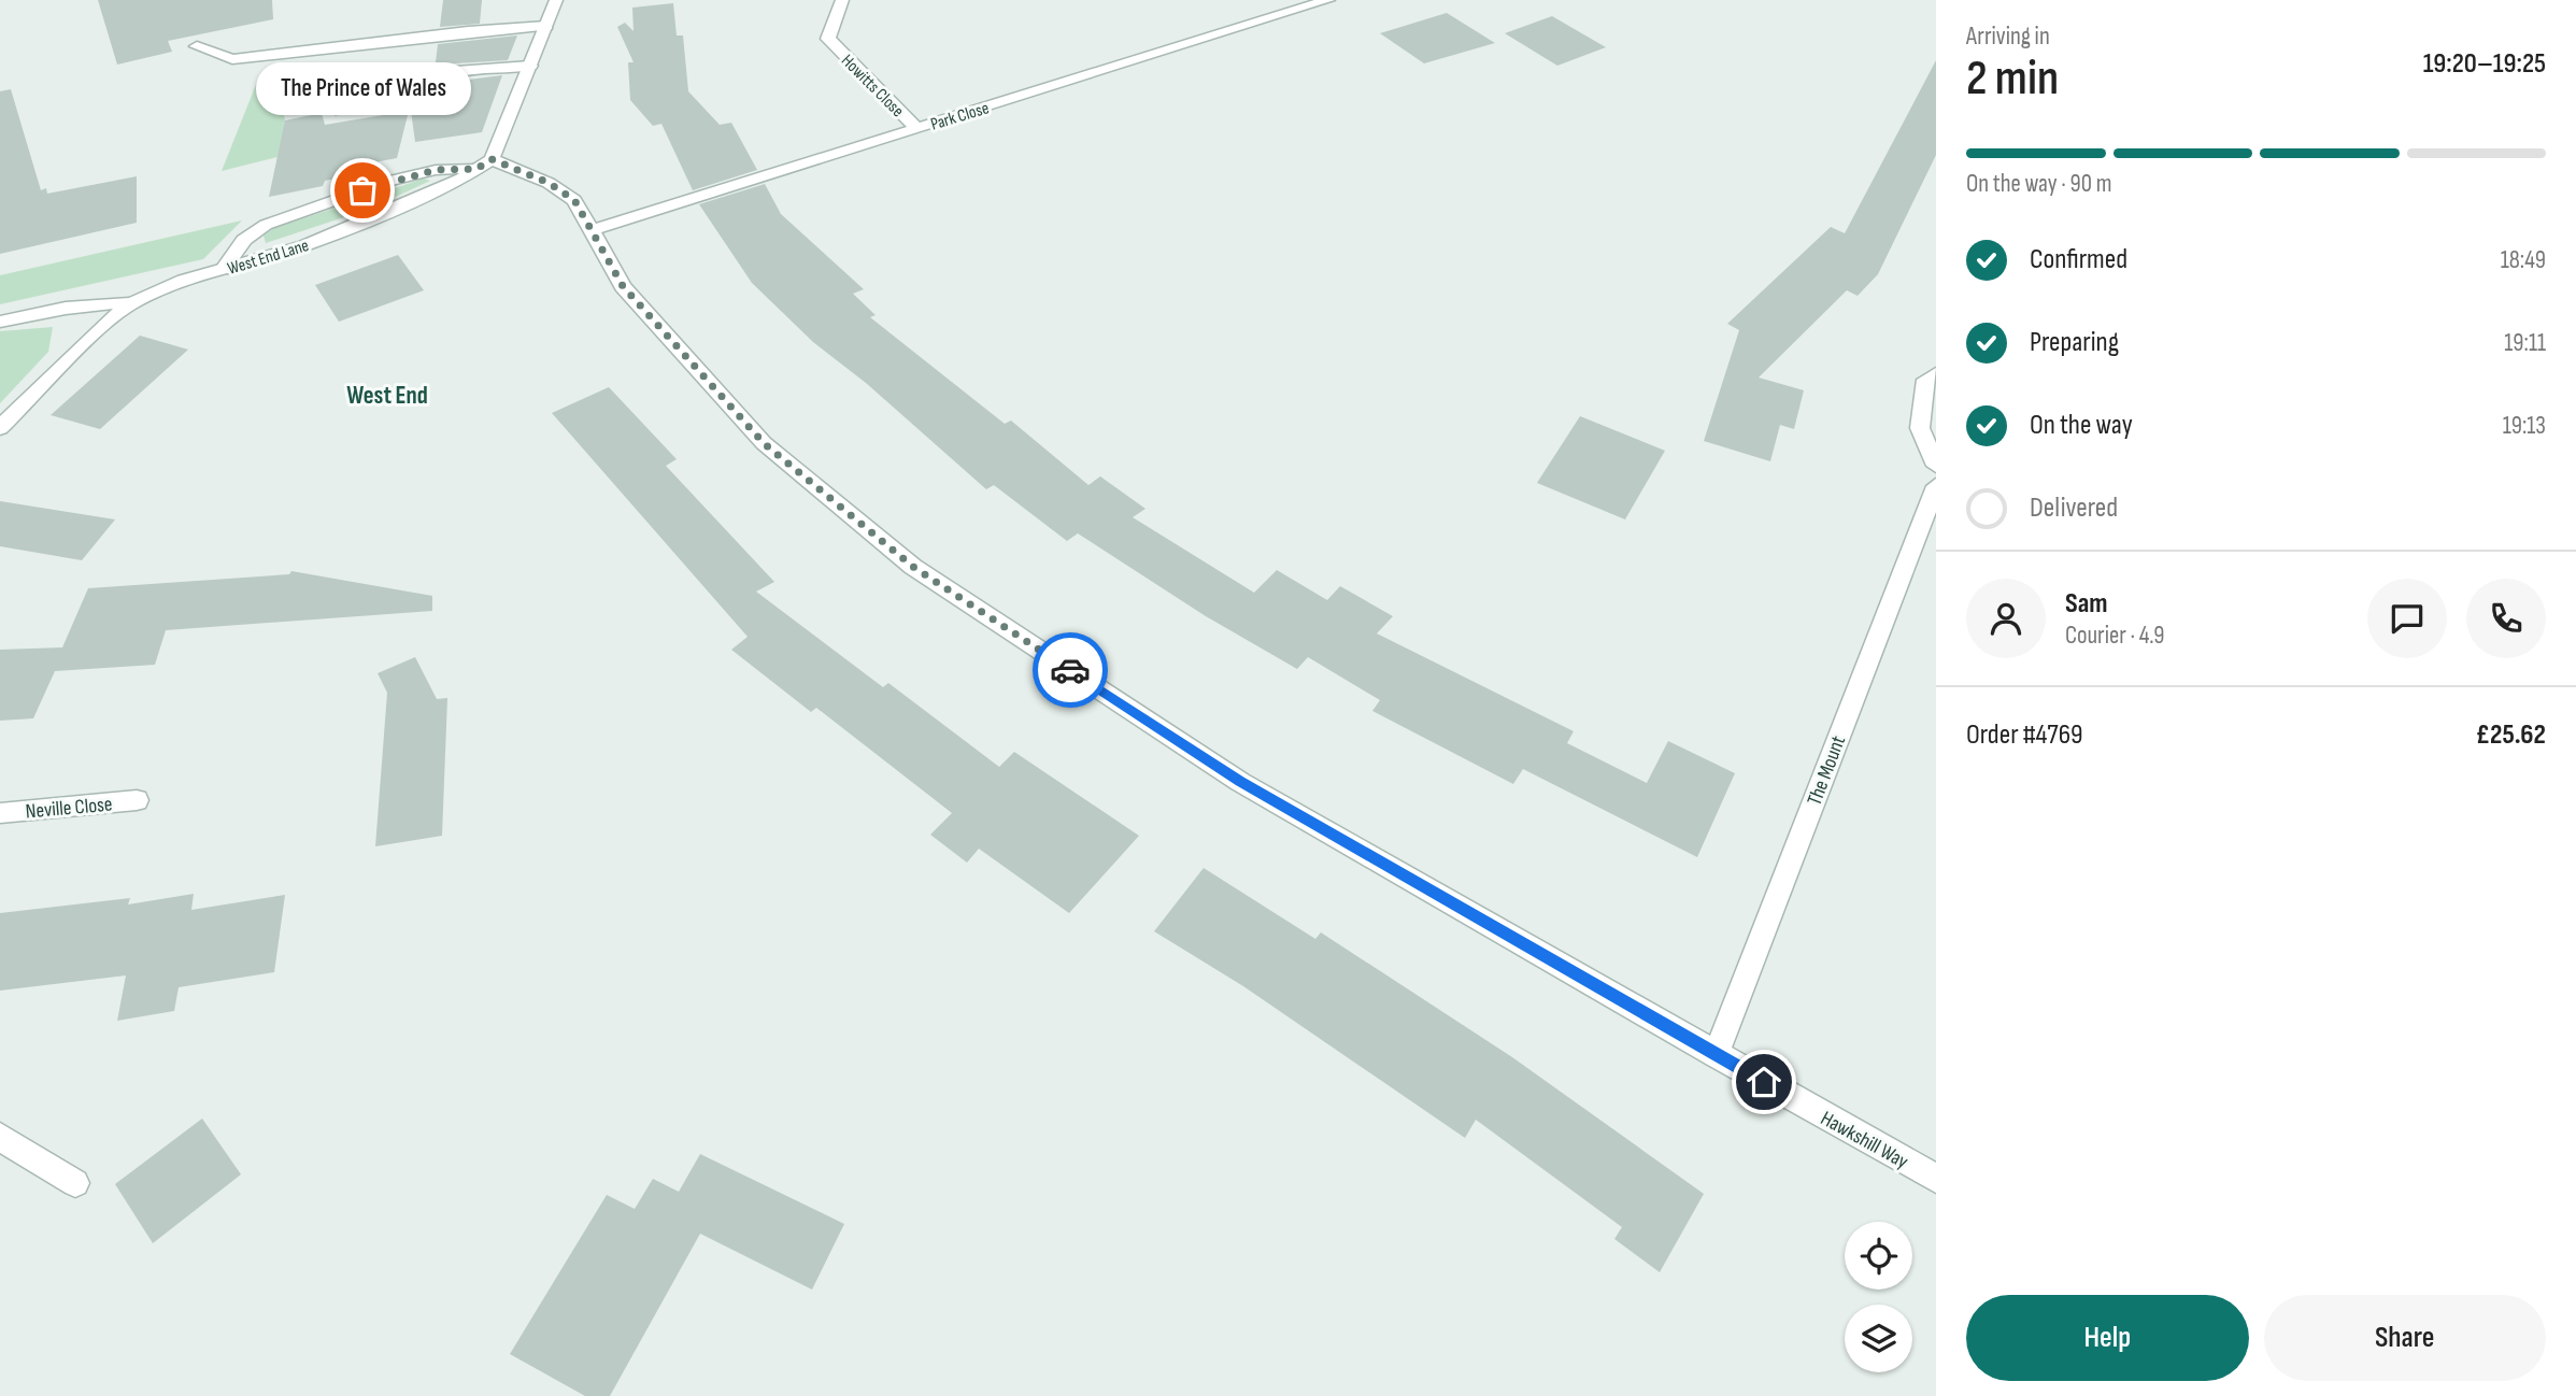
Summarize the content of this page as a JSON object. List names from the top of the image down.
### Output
{
  "streets": {
    "street": [
      "Howitts Close",
      "Park Close",
      "West End Lane",
      "The Mount",
      "Neville Close",
      "Hawkshill Way"
    ]
  },
  "crossings": [
    ["Howitts Close", "Park Close"],
    ["Park Close", "Hawkshill Way"],
    ["West End Lane", "Hawkshill Way"],
    ["The Mount", "Hawkshill Way"]
  ],
  "districts": ["West End"],
  "places": ["The Prince of Wales"],
  "page": {
    "heading": ["2 min", "Arriving in", "19:20–19:25"],
    "panel": [
      "Sam",
      "Courier · 4.9",
      "Order #4769",
      "£25.62"
    ],
    "bubble": "The Prince of Wales",
    "bar": "On the way · 90 m",
    "list": [
      ["Confirmed", "18:49"],
      ["Preparing", "19:11"],
      ["On the way", "19:13"],
      "Delivered"
    ],
    "buttons": ["Help", "Share"]
  }
}
